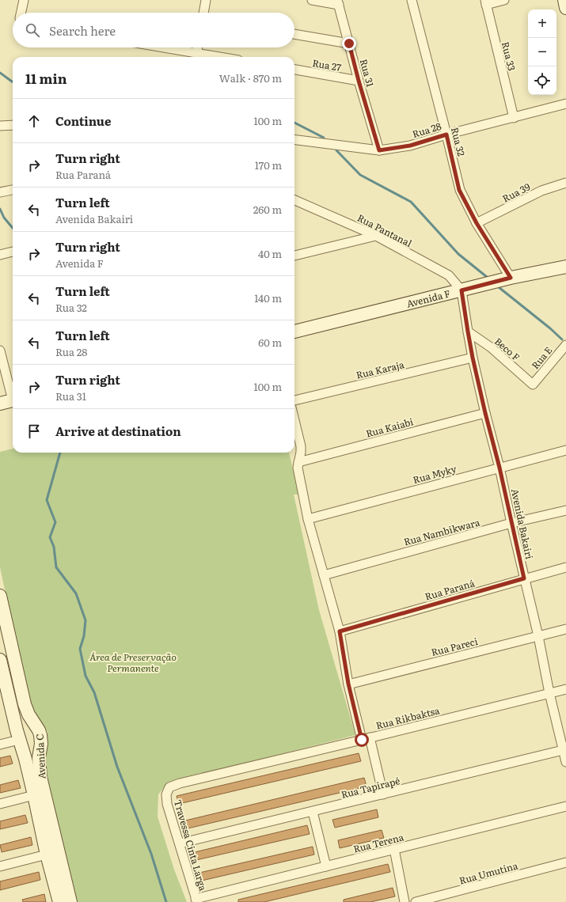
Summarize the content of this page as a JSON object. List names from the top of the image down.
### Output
{
  "streets": {
    "street": [
      "Rua 33",
      "Rua 27",
      "Rua 31",
      "Rua 28",
      "Rua 32",
      "Rua 39",
      "Rua Pantanal",
      "Avenida F",
      "Beco F",
      "Rua E",
      "Rua Karaja",
      "Rua Kaiabi",
      "Rua Myky",
      "Avenida Bakairi",
      "Rua Nambikwara",
      "Rua Paraná",
      "Rua Pareci",
      "Rua Rikbaktsa",
      "Avenida C",
      "Rua Tapirapé",
      "Rua Terena",
      "Travessa Cinta Larga",
      "Rua Umutina"
    ]
  },
  "crossings": [
    ["Rua 33", "Rua 28"],
    ["Rua 27", "Rua 31"],
    ["Rua 31", "Rua 28"],
    ["Rua 28", "Rua 32"],
    ["Rua 32", "Rua 39"],
    ["Rua 32", "Avenida F"],
    ["Rua Pantanal", "Avenida F"],
    ["Rua Pantanal", "Avenida Bakairi"],
    ["Avenida F", "Avenida Bakairi"],
    ["Beco F", "Rua E"],
    ["Beco F", "Avenida Bakairi"],
    ["Rua Karaja", "Avenida Bakairi"],
    ["Rua Kaiabi", "Avenida Bakairi"],
    ["Rua Myky", "Avenida Bakairi"],
    ["Avenida Bakairi", "Rua Nambikwara"],
    ["Avenida Bakairi", "Rua Paraná"],
    ["Avenida Bakairi", "Rua Pareci"],
    ["Avenida Bakairi", "Rua Rikbaktsa"],
    ["Avenida Bakairi", "Rua Tapirapé"],
    ["Rua Rikbaktsa", "Travessa Cinta Larga"],
    ["Rua Tapirapé", "Travessa Cinta Larga"],
    ["Rua Terena", "Travessa Cinta Larga"]
  ],
  "parks": ["Área de Preservação Permanente"],
  "page": {
    "map_buttons": ["+", "−"],
    "search": "Search here",
    "heading": ["11 min", "Walk · 870 m"],
    "list": [
      ["Continue", "100 m"],
      ["Turn right", "Rua Paraná", "170 m"],
      ["Turn left", "Avenida Bakairi", "260 m"],
      ["Turn right", "Avenida F", "40 m"],
      ["Turn left", "Rua 32", "140 m"],
      ["Turn left", "Rua 28", "60 m"],
      ["Turn right", "Rua 31", "100 m"],
      "Arrive at destination"
    ]
  }
}
